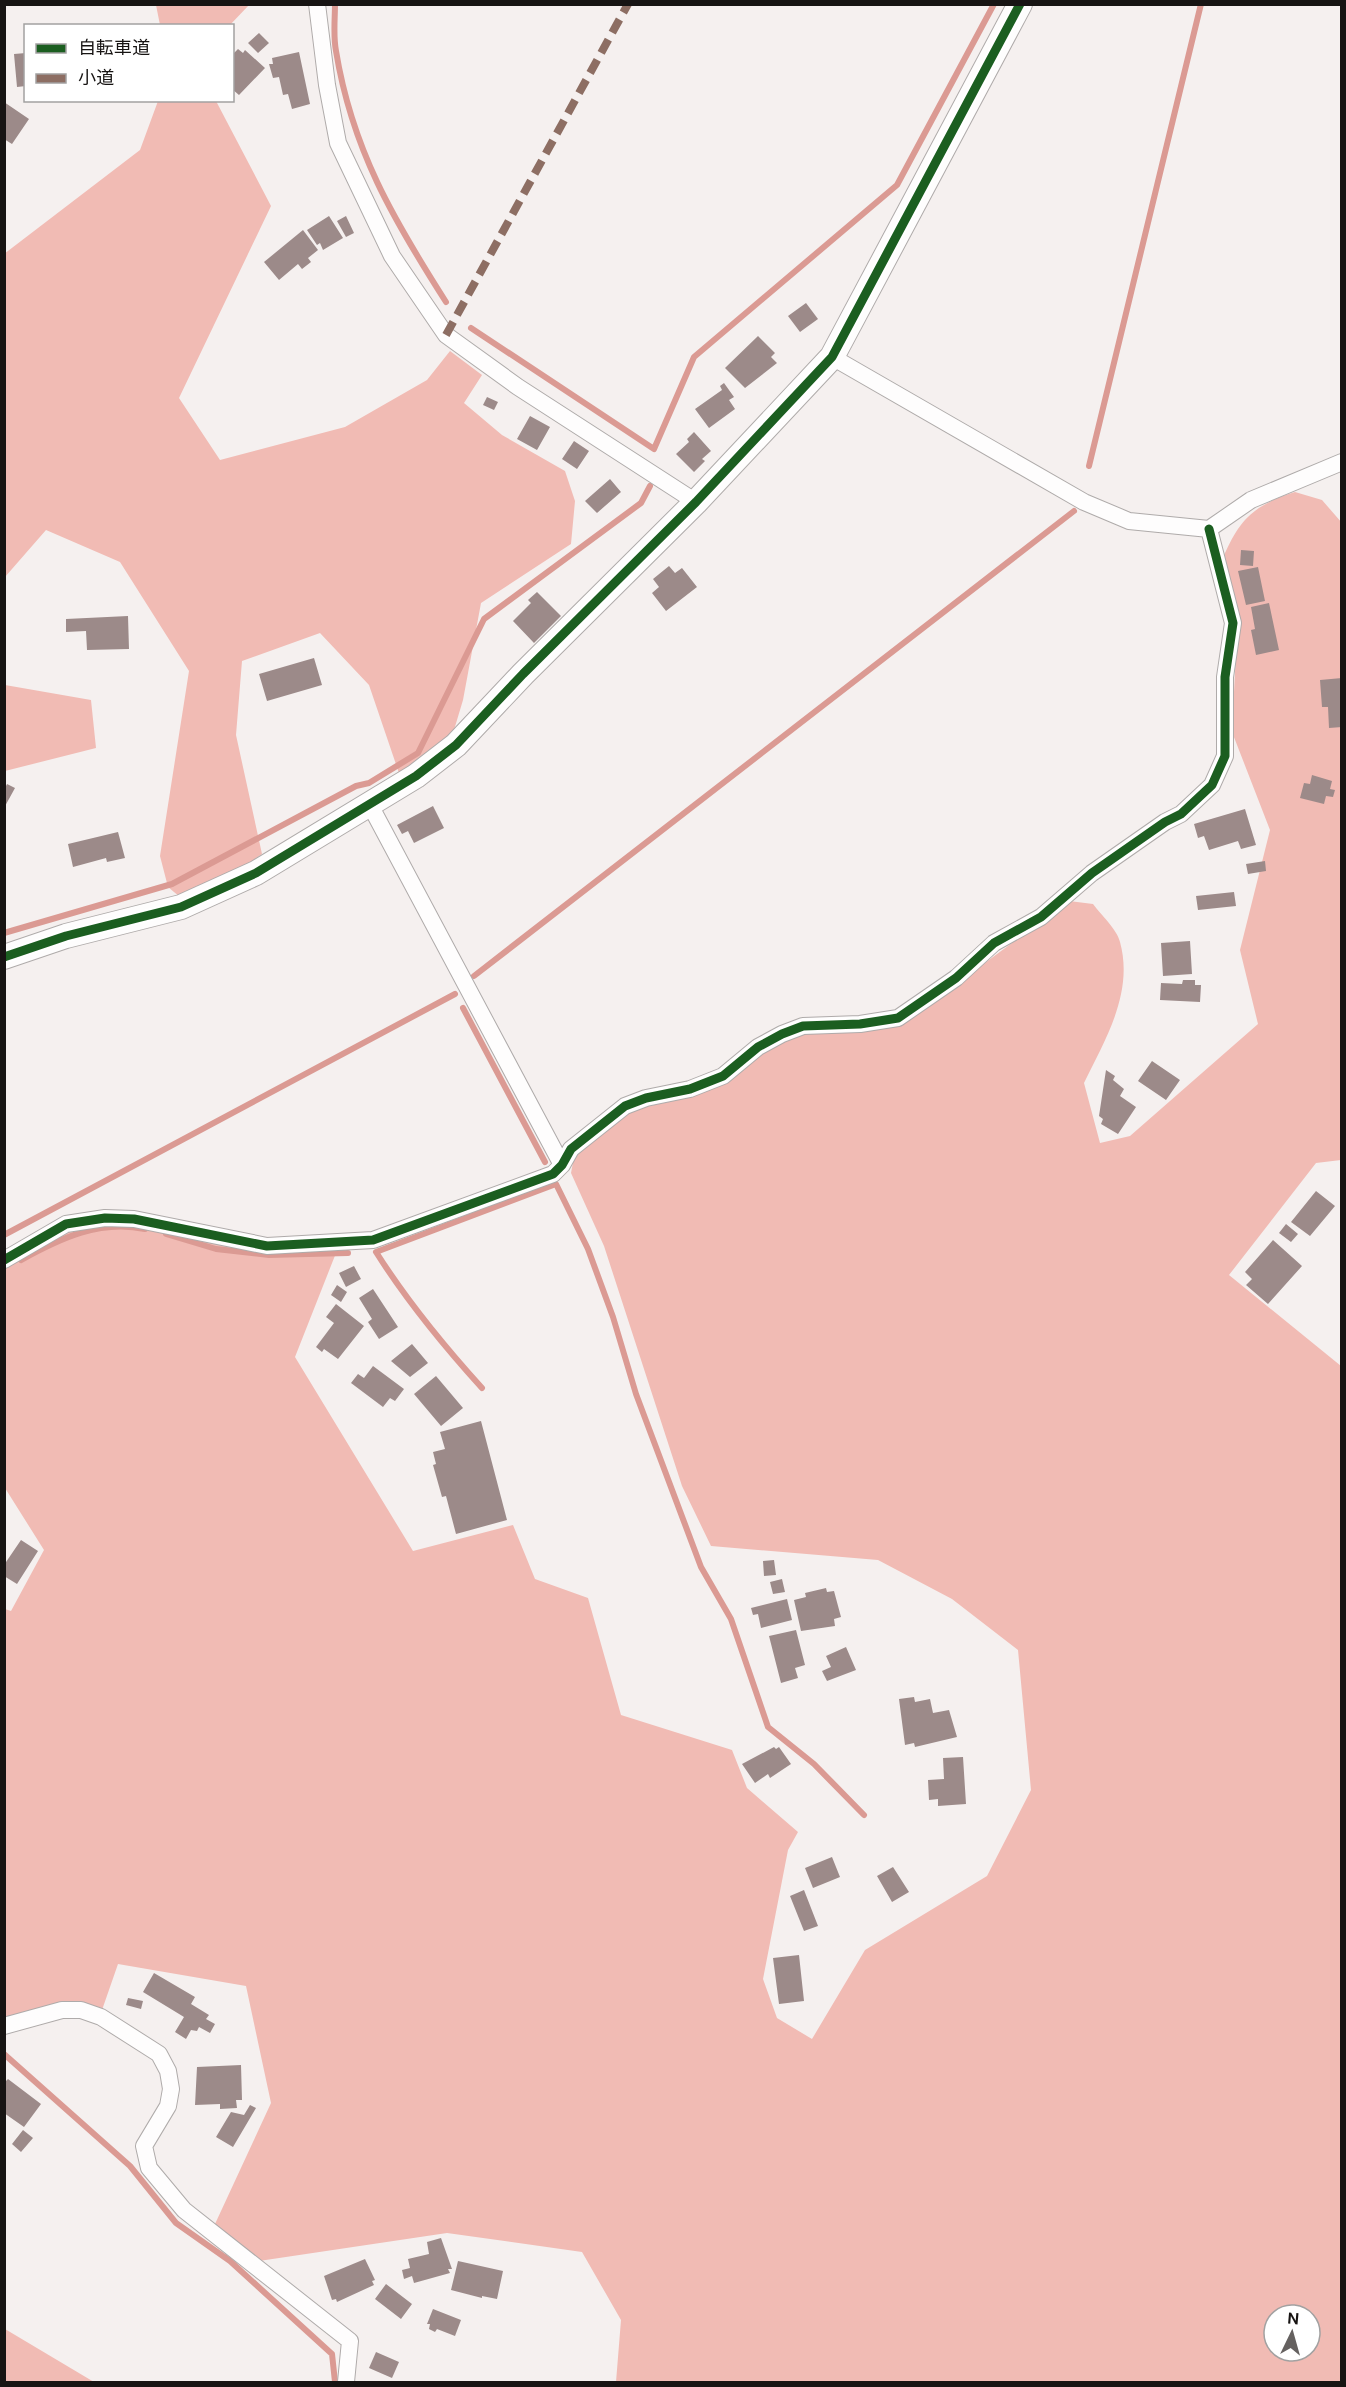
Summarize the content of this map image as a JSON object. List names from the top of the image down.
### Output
{
  "legend": ["自転車道", "小道"],
  "north": "top"
}
